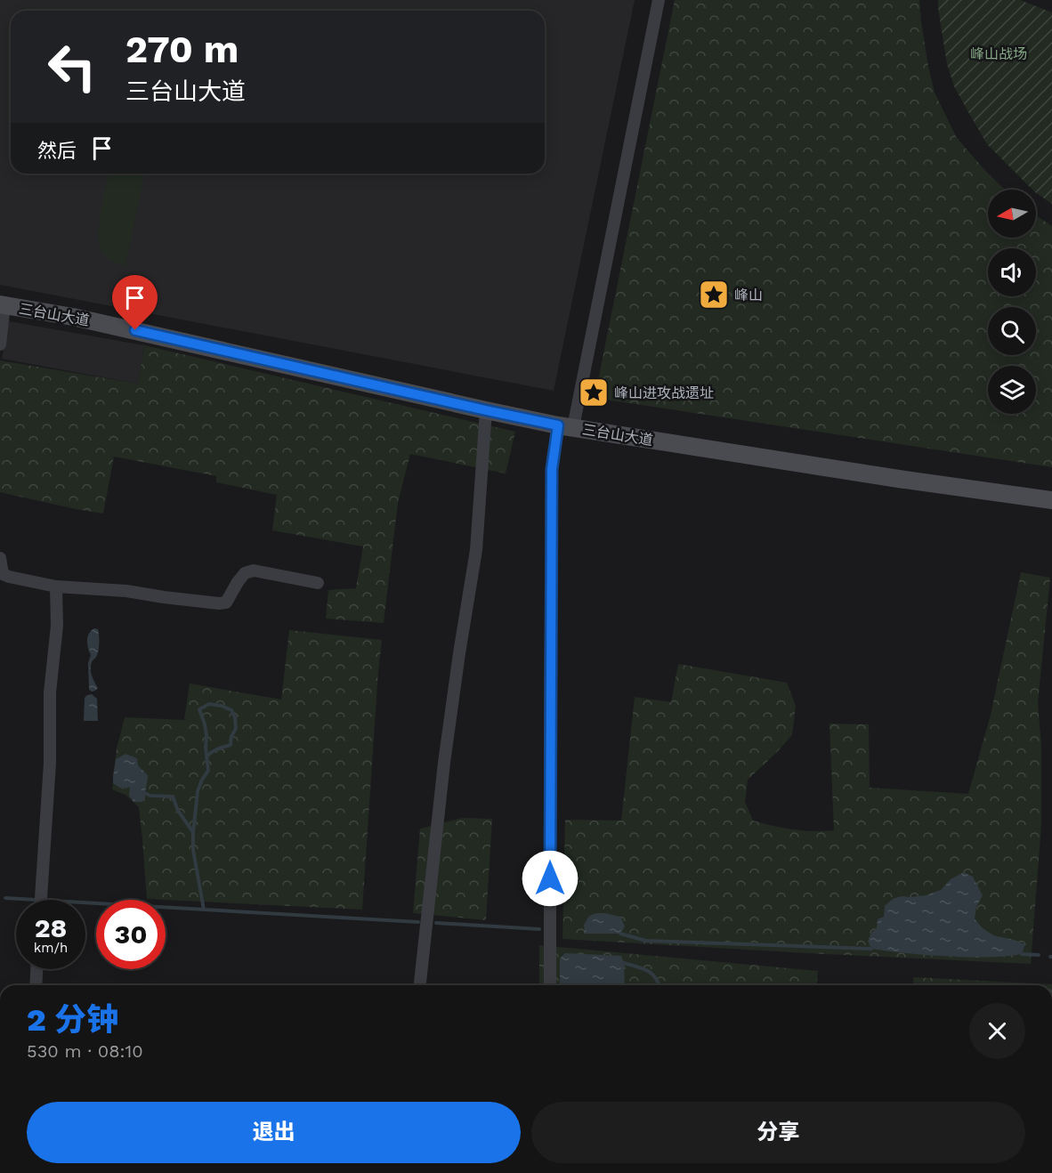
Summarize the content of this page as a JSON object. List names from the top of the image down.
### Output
{
  "streets": {
    "main road": ["三台山大道"]
  },
  "parks": ["峰山战场"],
  "places": {
    "place": ["峰山", "峰山进攻战遗址"]
  },
  "north": "left",
  "page": {
    "turn": ["270 m", "三台山大道"],
    "then": "然后",
    "speed": "28 km/h",
    "limit": "30",
    "heading": ["2 分钟", "530 m · 08:10"],
    "buttons": ["退出", "分享"]
  }
}
